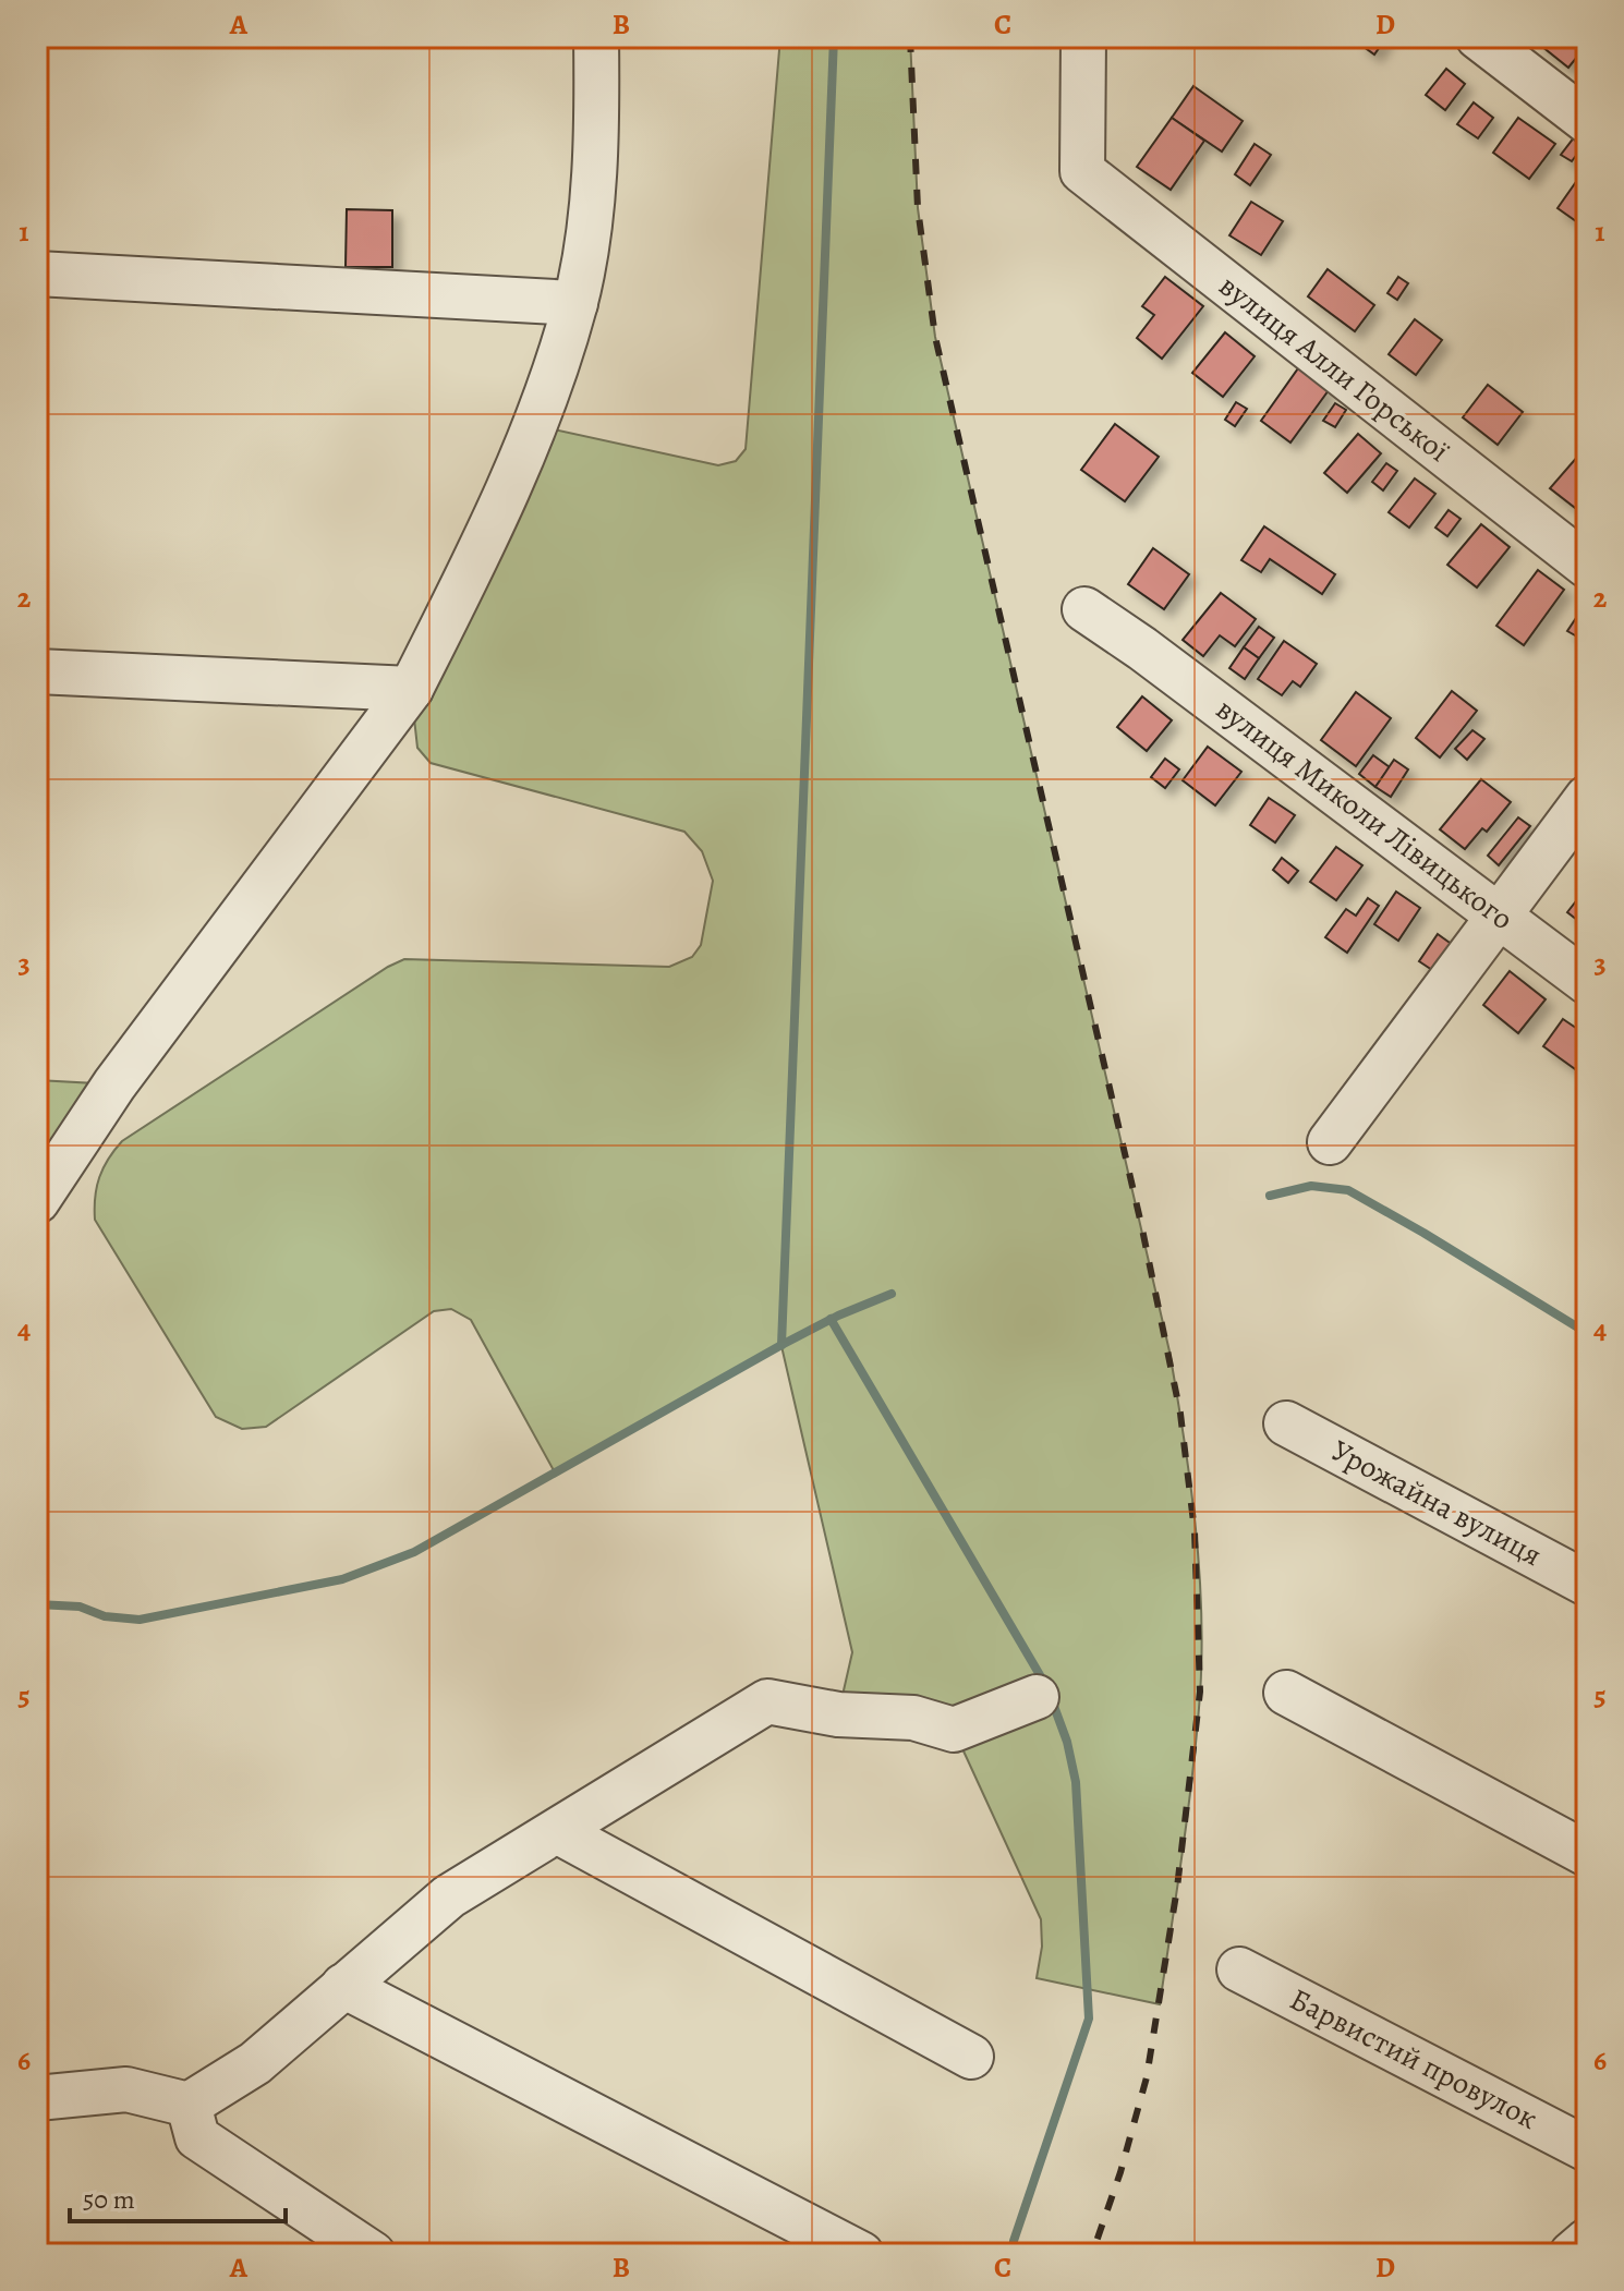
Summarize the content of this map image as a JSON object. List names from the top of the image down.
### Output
{
  "streets": {
    "street": [
      "вулиця Алли Горської",
      "вулиця Миколи Лівицького",
      "Урожайна вулиця",
      "Барвистий провулок"
    ]
  },
  "scale_bar": "50 m",
  "grid": {
    "columns": [
      "A",
      "B",
      "C",
      "D"
    ],
    "rows": [
      "1",
      "2",
      "3",
      "4",
      "5",
      "6"
    ]
  }
}
